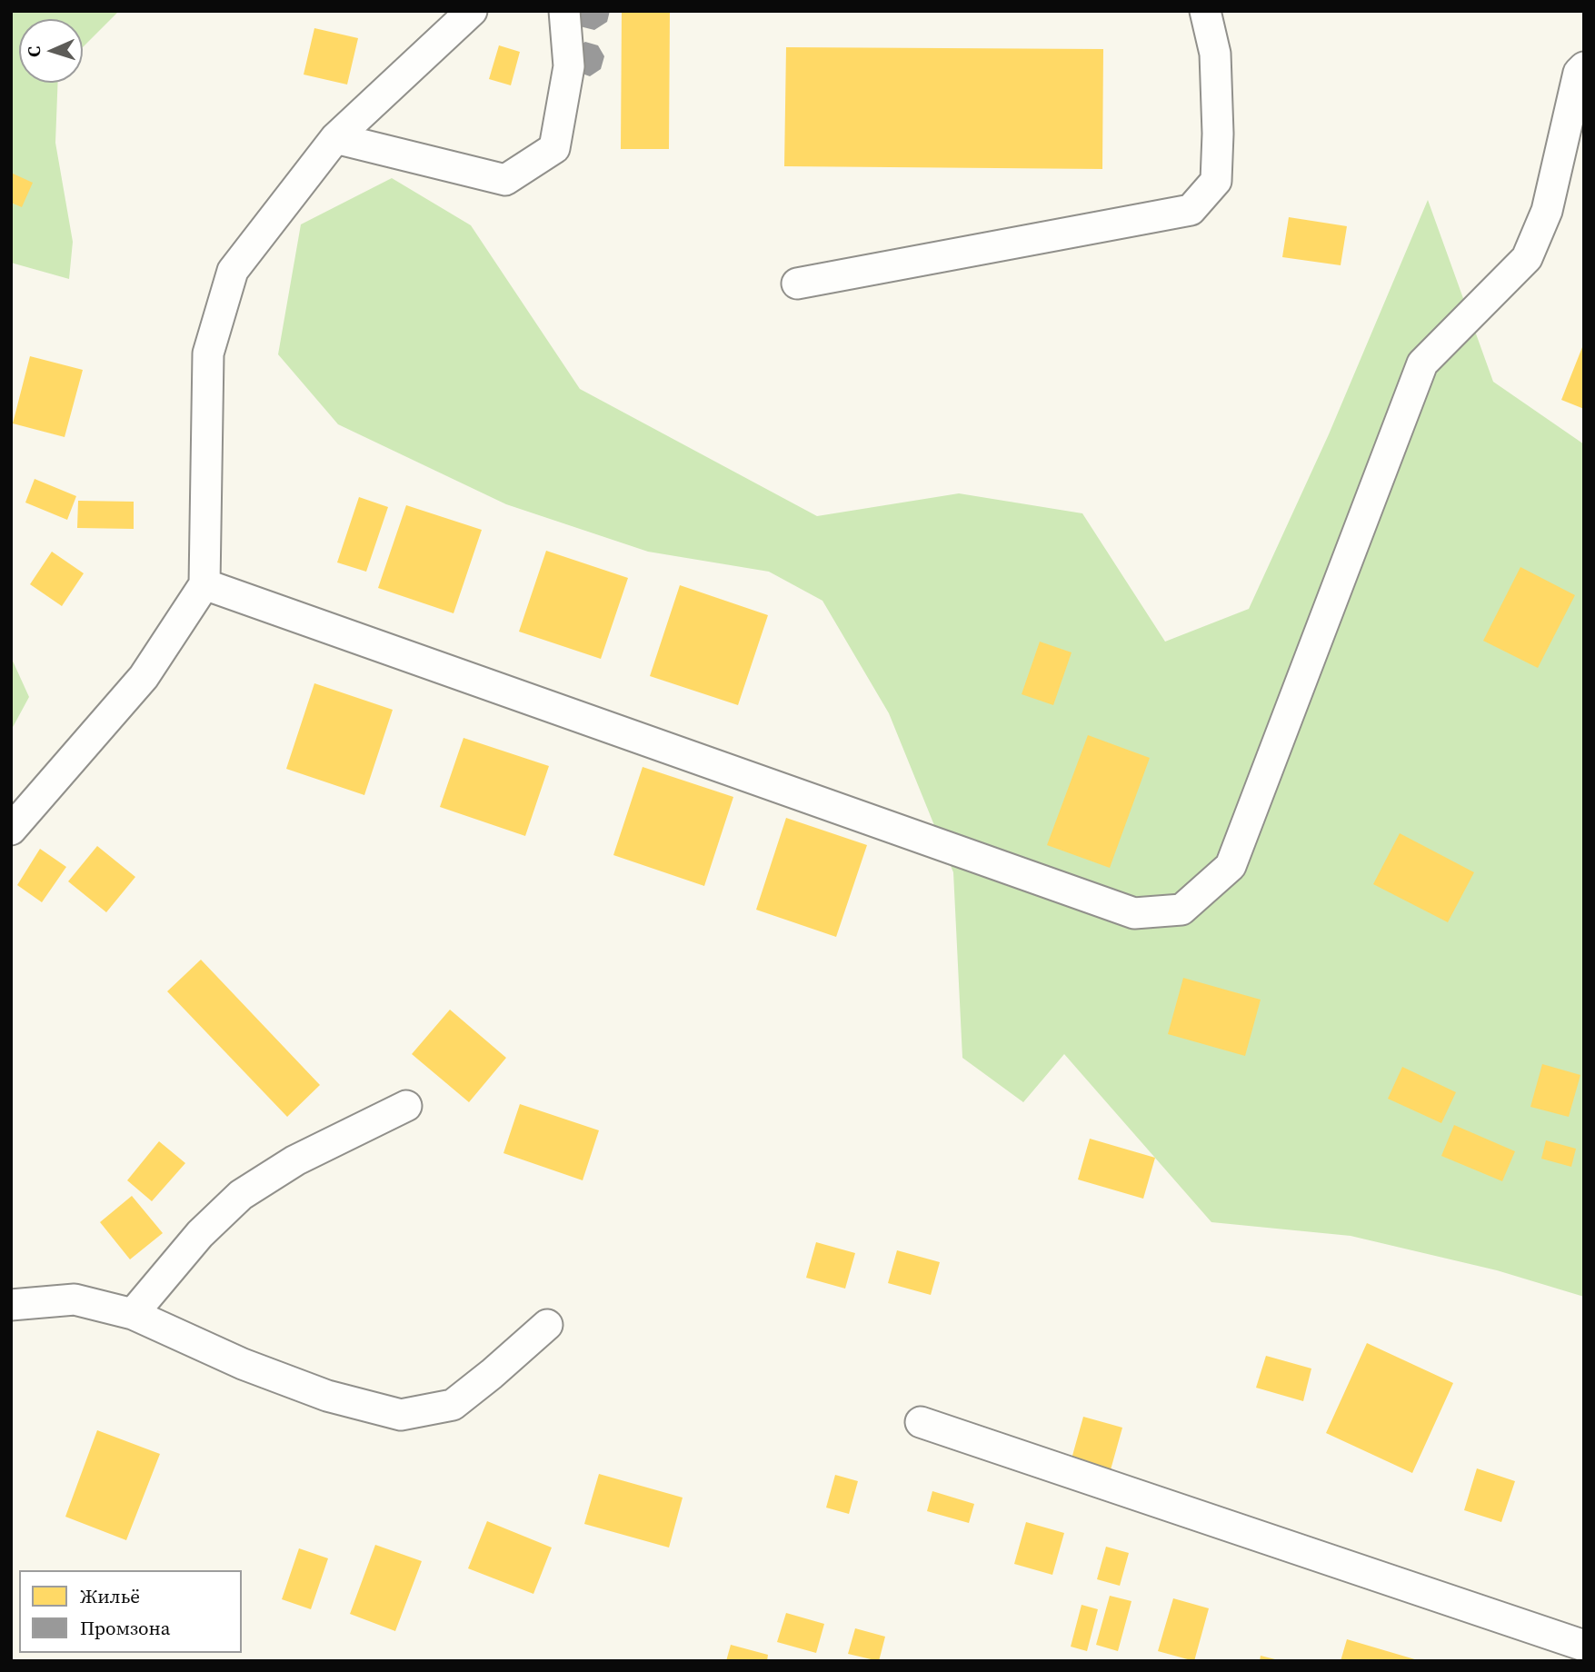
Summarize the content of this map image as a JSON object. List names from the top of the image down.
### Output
{
  "legend": ["Жильё", "Промзона"],
  "north": "left"
}
